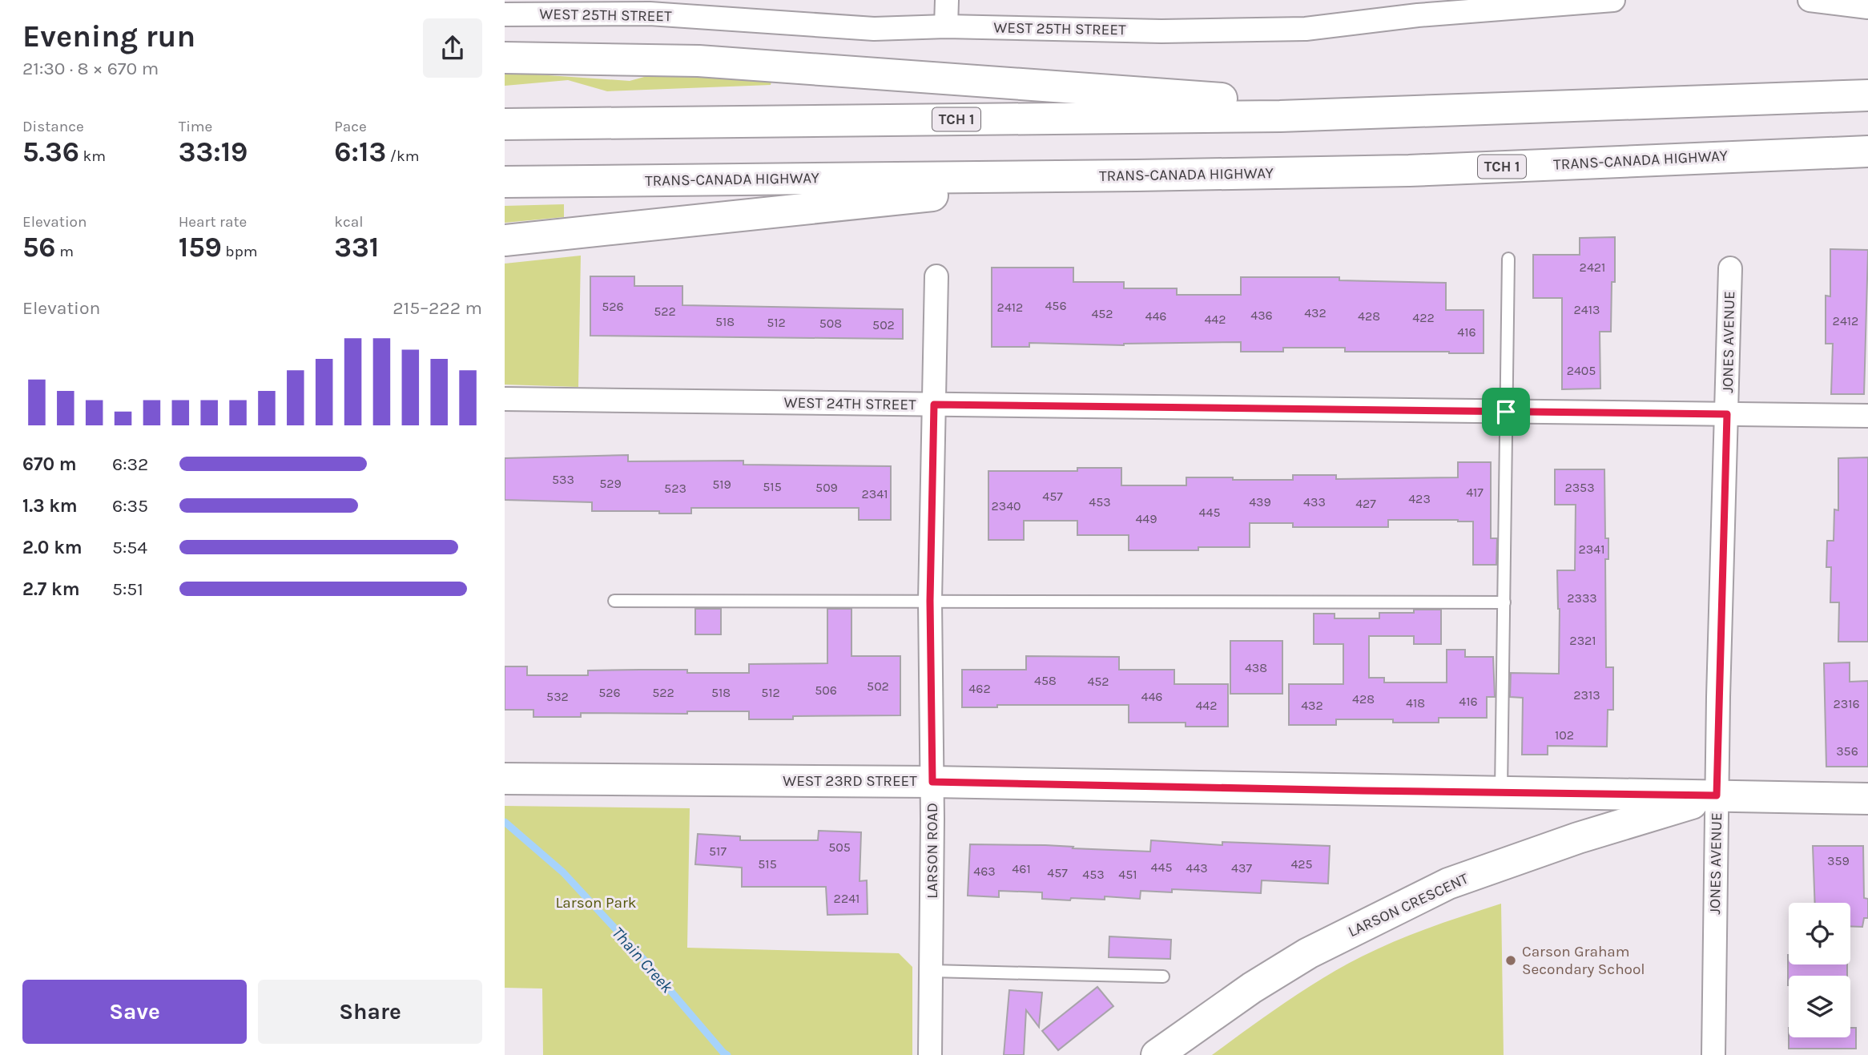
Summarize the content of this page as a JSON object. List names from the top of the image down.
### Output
{
  "streets": {
    "main road": [
      "TCH 1",
      "TRANS-CANADA HIGHWAY",
      "WEST 23RD STREET",
      "LARSON CRESCENT"
    ],
    "street": [
      "WEST 25TH STREET",
      "JONES AVENUE",
      "WEST 24TH STREET",
      "LARSON ROAD"
    ]
  },
  "crossings": [
    ["JONES AVENUE", "WEST 24TH STREET"],
    ["JONES AVENUE", "WEST 23RD STREET"],
    ["JONES AVENUE", "LARSON CRESCENT"],
    ["WEST 24TH STREET", "LARSON ROAD"],
    ["WEST 23RD STREET", "LARSON ROAD"],
    ["WEST 23RD STREET", "LARSON CRESCENT"]
  ],
  "water": ["Thain Creek"],
  "parks": ["Larson Park"],
  "places": ["Carson Graham Secondary School"],
  "house_numbers": [
    "2421",
    "456",
    "526",
    "2412",
    "2413",
    "522",
    "432",
    "452",
    "436",
    "446",
    "428",
    "422",
    "442",
    "2412",
    "518",
    "512",
    "508",
    "502",
    "416",
    "2405",
    "533",
    "529",
    "519",
    "515",
    "509",
    "2353",
    "523",
    "417",
    "2341",
    "457",
    "423",
    "453",
    "439",
    "433",
    "427",
    "2340",
    "445",
    "449",
    "2341",
    "2333",
    "2321",
    "438",
    "458",
    "452",
    "502",
    "462",
    "506",
    "526",
    "522",
    "518",
    "512",
    "2313",
    "532",
    "446",
    "428",
    "416",
    "418",
    "2316",
    "442",
    "432",
    "102",
    "356",
    "505",
    "517",
    "359",
    "515",
    "425",
    "445",
    "443",
    "437",
    "461",
    "463",
    "457",
    "453",
    "451",
    "2241"
  ],
  "page": {
    "heading": ["Evening run", "21:30 · 8 × 670 m"],
    "stats": [
      ["Distance", "5.36 km"],
      ["Time", "33:19"],
      ["Pace", "6:13 /km"],
      ["Elevation", "56 m"],
      ["Heart rate", "159 bpm"],
      ["kcal", "331"]
    ],
    "chart": ["Elevation", "215–222 m"],
    "list": [
      {
        "name": "670 m",
        "note": "6:32"
      },
      {
        "name": "1.3 km",
        "note": "6:35"
      },
      {
        "name": "2.0 km",
        "note": "5:54"
      },
      {
        "name": "2.7 km",
        "note": "5:51"
      }
    ],
    "buttons": ["Save", "Share"]
  }
}
